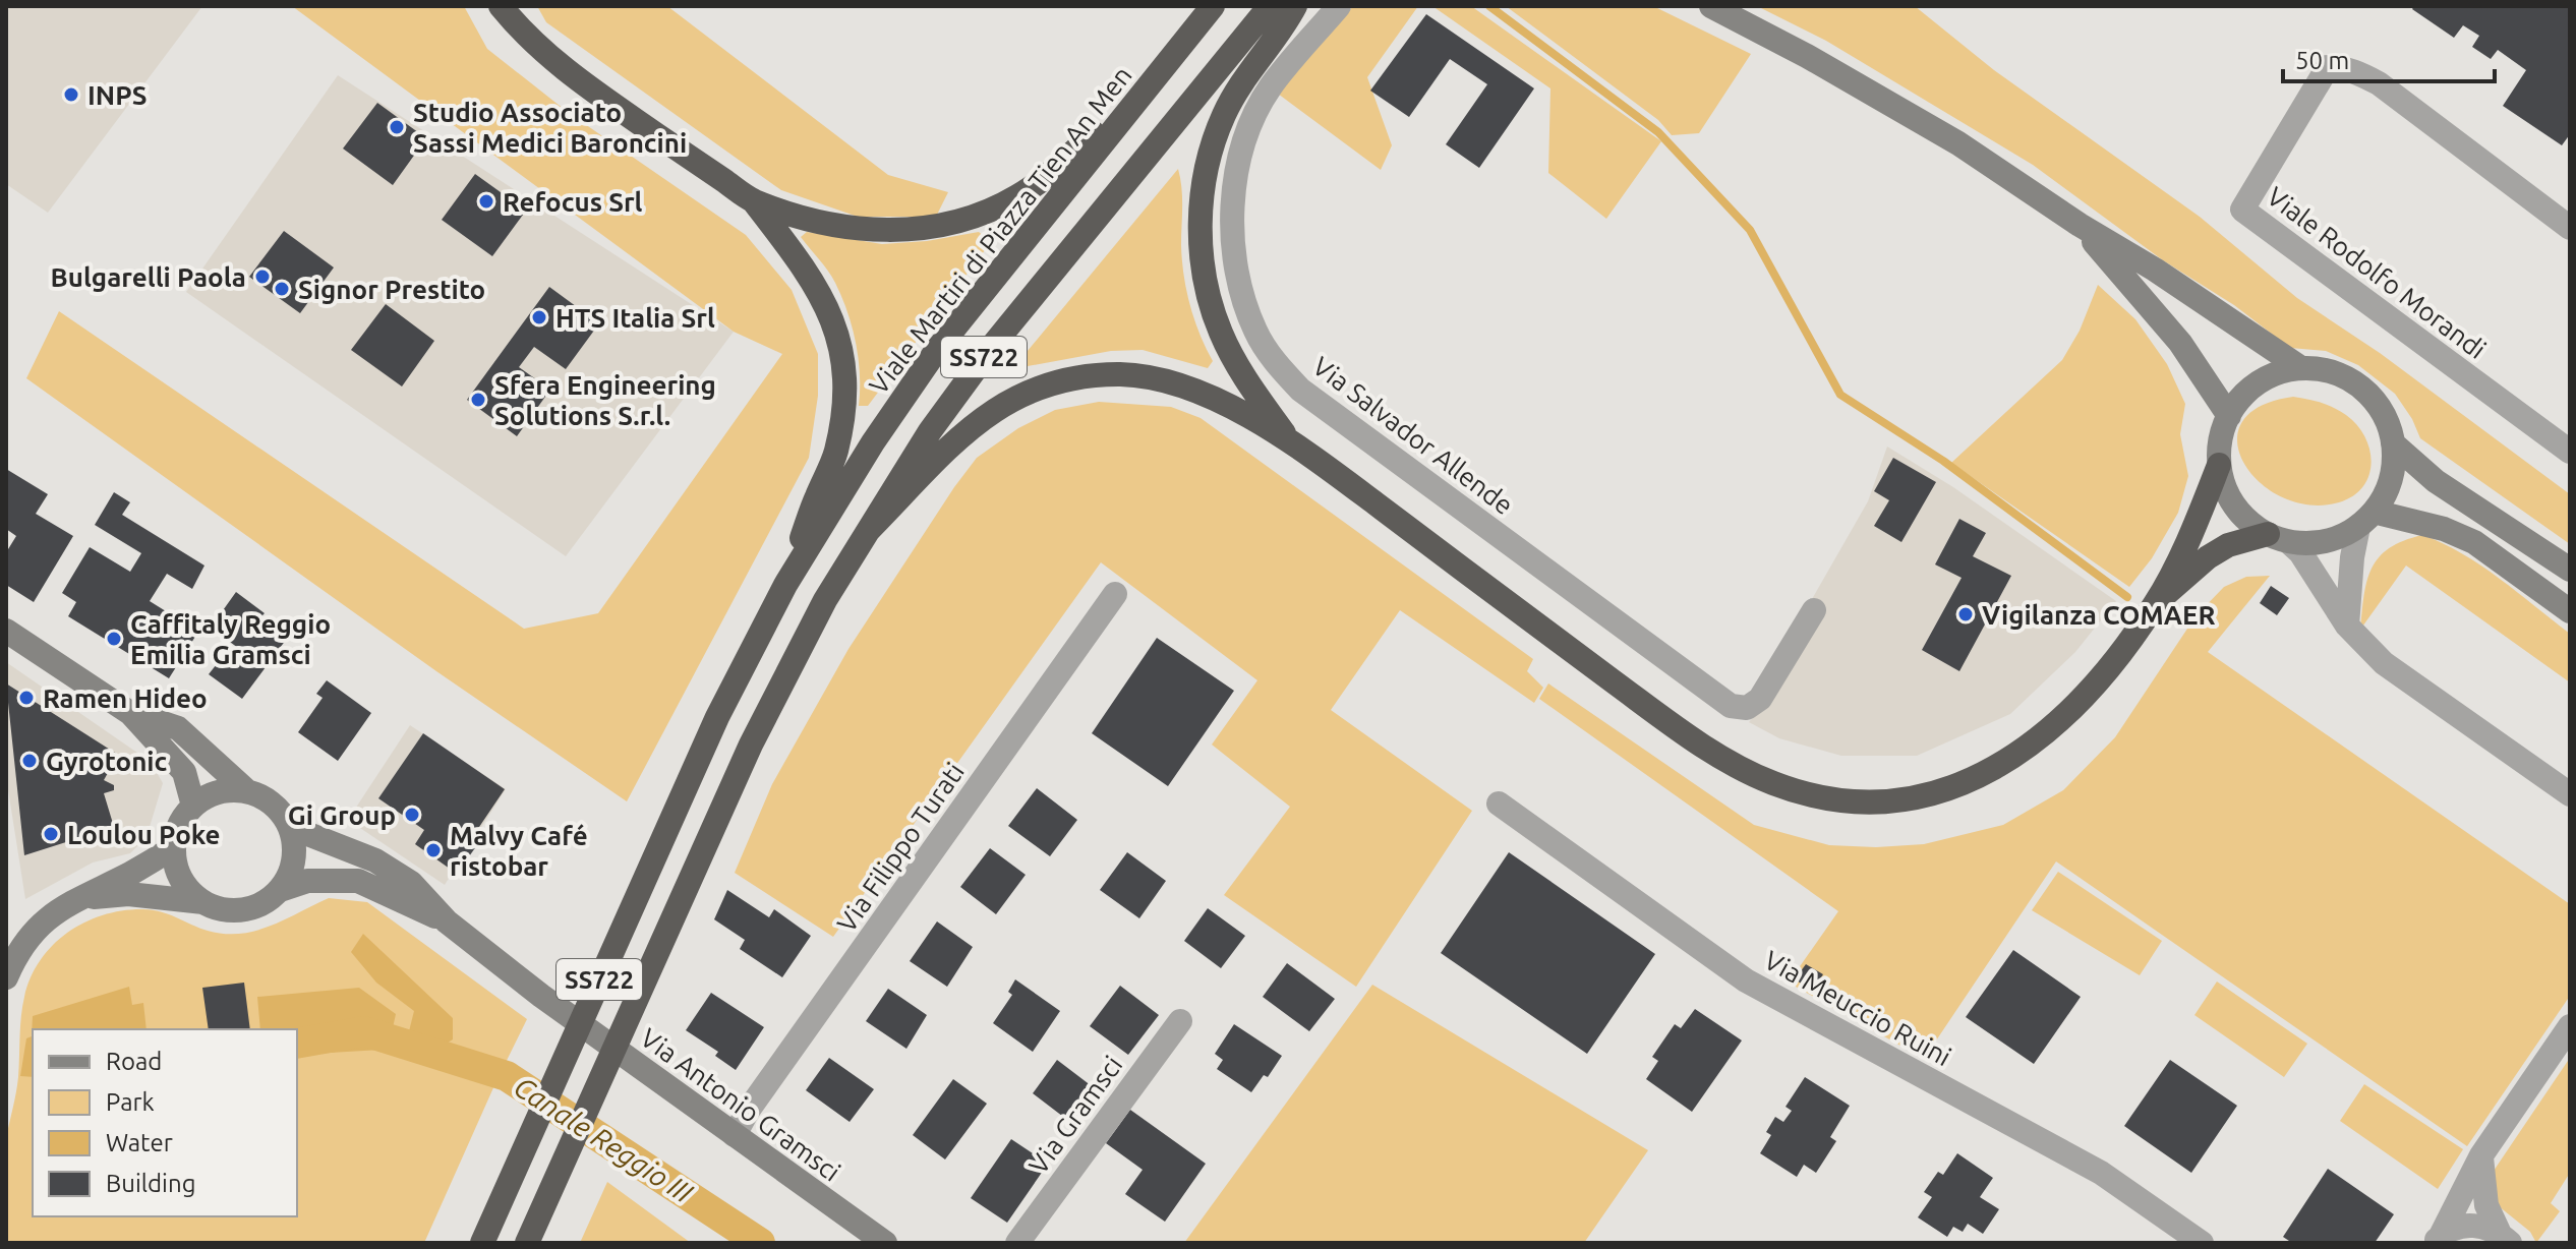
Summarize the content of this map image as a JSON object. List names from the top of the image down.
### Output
{
  "streets": {
    "highway": ["Viale Martiri di Piazza Tien An Men", "SS722"],
    "street": [
      "Viale Rodolfo Morandi",
      "Via Salvador Allende",
      "Via Filippo Turati",
      "Via Meuccio Ruini",
      "Via Antonio Gramsci",
      "Via Gramsci"
    ]
  },
  "crossings": [
    ["Via Filippo Turati", "Via Antonio Gramsci"]
  ],
  "water": ["Canale Reggio III"],
  "places": [
    "INPS",
    "Studio Associato Sassi Medici Baroncini",
    "Refocus Srl",
    "Bulgarelli Paola",
    "Signor Prestito",
    "HTS Italia Srl",
    "Sfera Engineering Solutions S.r.l.",
    "Vigilanza COMAER",
    "Caffitaly Reggio Emilia Gramsci",
    "Ramen Hideo",
    "Gyrotonic",
    "Gi Group",
    "Loulou Poke",
    "Malvy Café ristobar"
  ],
  "legend": [
    "Road",
    "Park",
    "Water",
    "Building"
  ],
  "scale_bar": "50 m"
}
